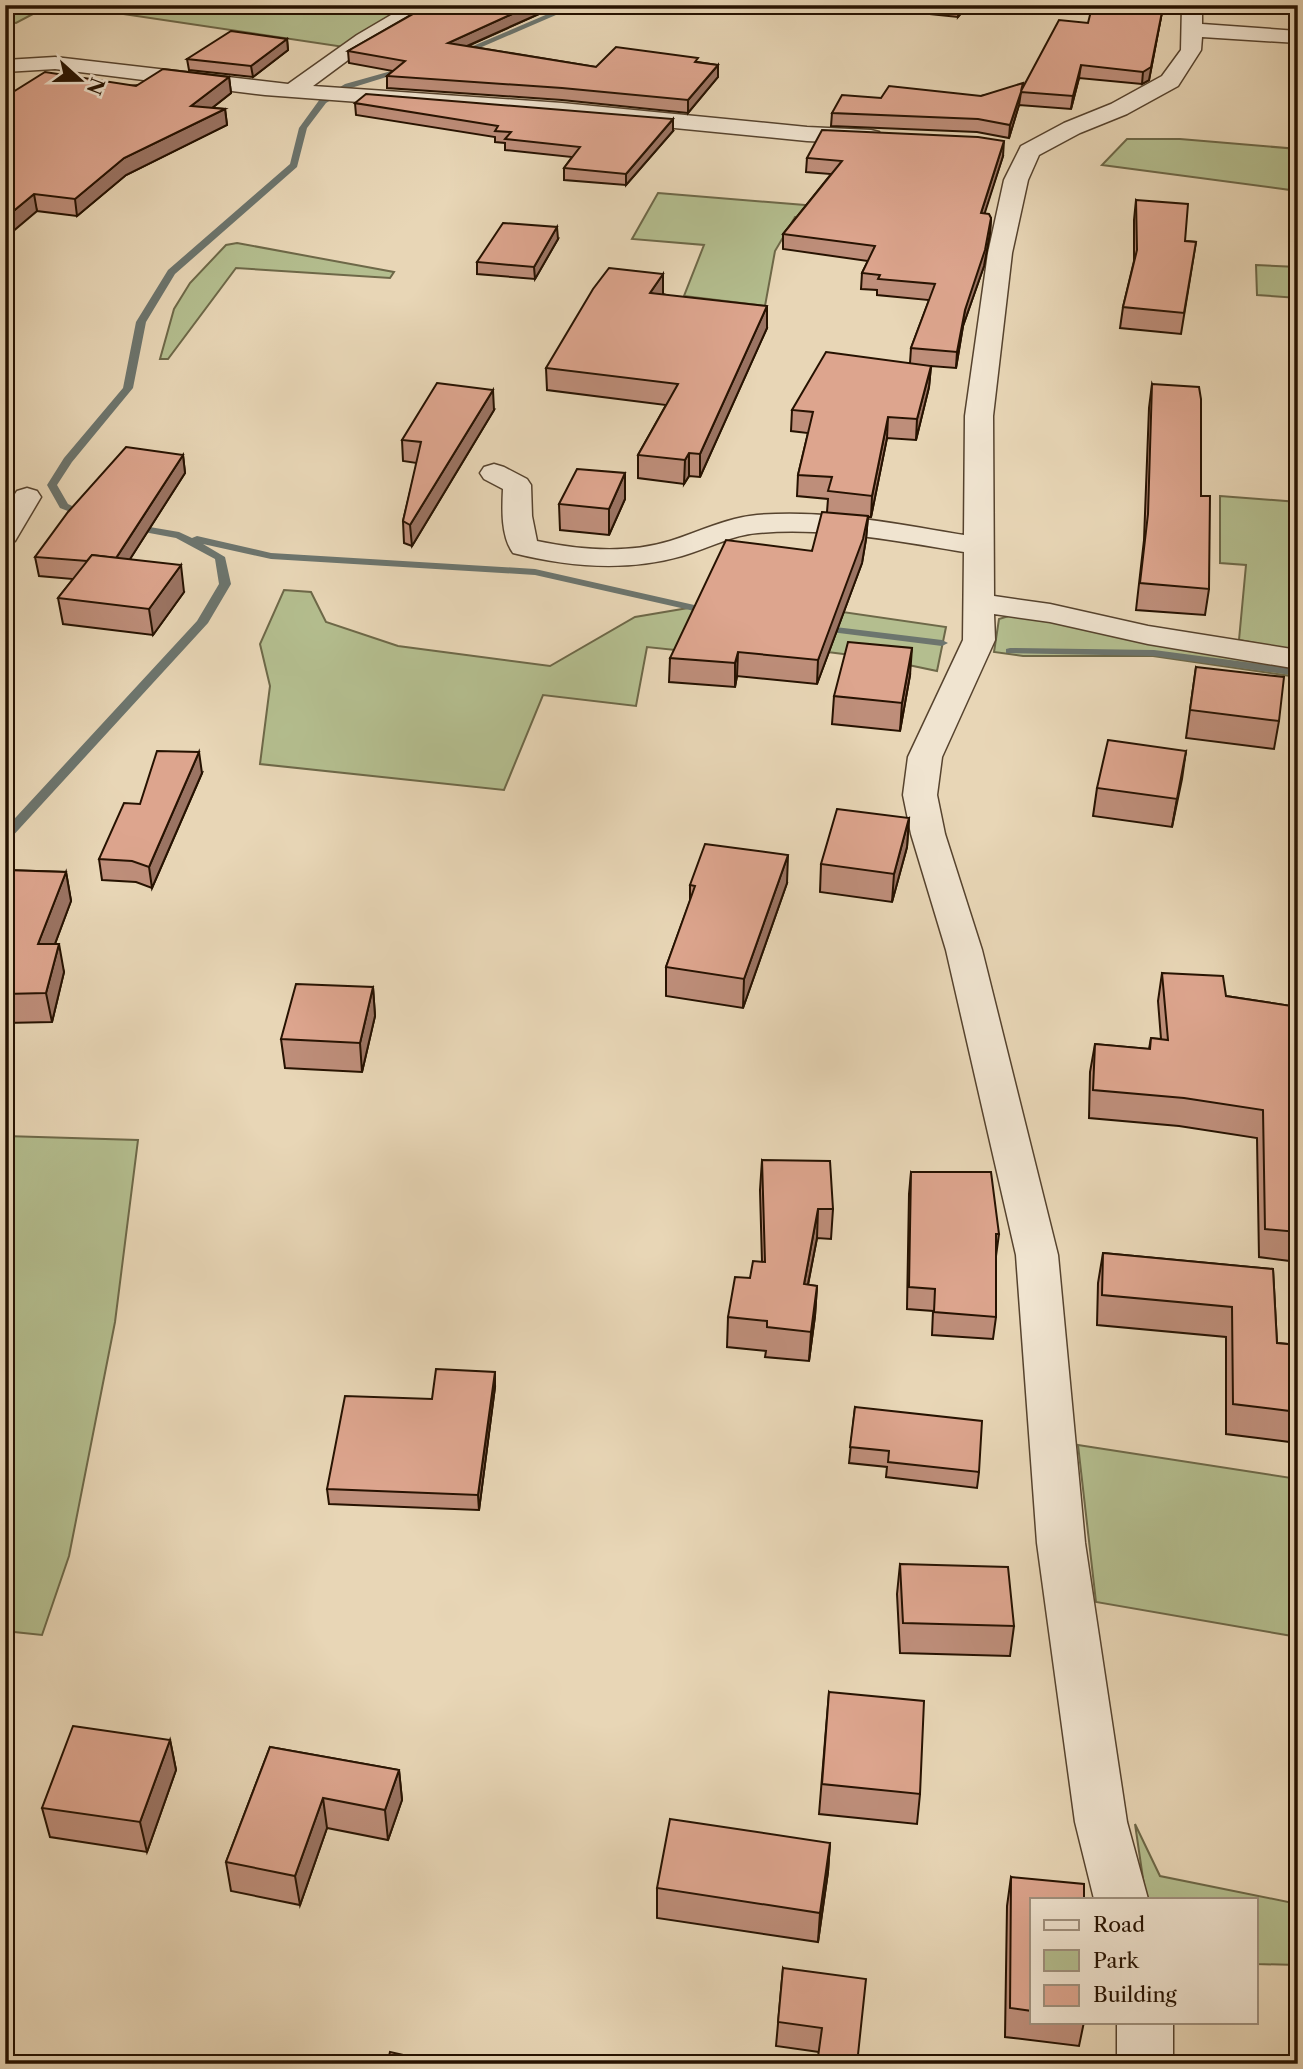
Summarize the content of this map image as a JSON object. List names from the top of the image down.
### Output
{
  "legend": ["Road", "Park", "Building"],
  "north": "right"
}
